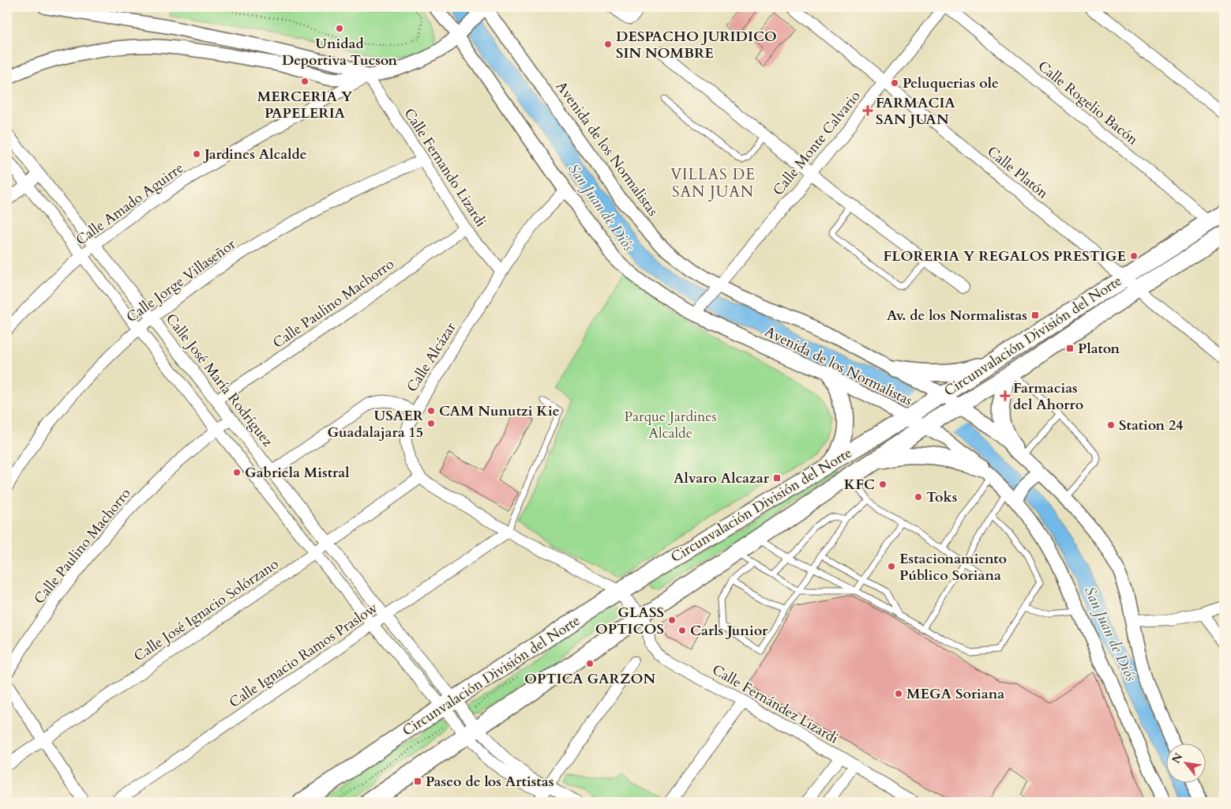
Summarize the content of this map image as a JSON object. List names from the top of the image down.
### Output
{
  "streets": {
    "main road": ["Circunvalación División del Norte"],
    "street": [
      "Calle Rogelio Bacón",
      "Calle Monte Calvario",
      "Avenida de los Normalistas",
      "Calle Fernando Lizardi",
      "Calle Platón",
      "Calle Amado Aguirre",
      "Calle Jorge Villaseñor",
      "Calle Paulino Machorro",
      "Calle Alcázar",
      "Calle José María Rodríguez",
      "Calle José Ignacio Solórzano",
      "Calle Ignacio Ramos Praslow",
      "Calle Fernández Lizardi"
    ]
  },
  "crossings": [
    ["Calle Rogelio Bacón", "Calle Monte Calvario"],
    ["Calle Rogelio Bacón", "Circunvalación División del Norte"],
    ["Calle Monte Calvario", "Avenida de los Normalistas"],
    ["Calle Monte Calvario", "Calle Platón"],
    ["Avenida de los Normalistas", "Circunvalación División del Norte"],
    ["Avenida de los Normalistas", "Calle Alcázar"],
    ["Calle Fernando Lizardi", "Calle Amado Aguirre"],
    ["Calle Fernando Lizardi", "Calle Jorge Villaseñor"],
    ["Calle Fernando Lizardi", "Calle Paulino Machorro"],
    ["Calle Fernando Lizardi", "Calle Alcázar"],
    ["Calle Platón", "Circunvalación División del Norte"],
    ["Calle Amado Aguirre", "Calle José María Rodríguez"],
    ["Calle Jorge Villaseñor", "Calle José María Rodríguez"],
    ["Calle Paulino Machorro", "Calle José María Rodríguez"],
    ["Circunvalación División del Norte", "Calle Alcázar"],
    ["Circunvalación División del Norte", "Calle José María Rodríguez"],
    ["Circunvalación División del Norte", "Calle Fernández Lizardi"],
    ["Calle Alcázar", "Calle José Ignacio Solórzano"],
    ["Calle Alcázar", "Calle Ignacio Ramos Praslow"],
    ["Calle Alcázar", "Calle Fernández Lizardi"],
    ["Calle José María Rodríguez", "Calle José Ignacio Solórzano"],
    ["Calle José María Rodríguez", "Calle Ignacio Ramos Praslow"]
  ],
  "districts": ["VILLAS DE SAN JUAN"],
  "water": ["San Juan de Diós"],
  "parks": ["Parque Jardines Alcalde"],
  "places": {
    "other": [
      "Unidad Deportiva Tucson",
      "DESPACHO JURIDICO SIN NOMBRE",
      "MERCERIA Y PAPELERIA",
      "Peluquerias ole",
      "Jardines Alcalde",
      "FLORERIA Y REGALOS PRESTIGE",
      "CAM Nunutzi Kie",
      "USAER Guadalajara 15",
      "Station 24",
      "Gabriela Mistral",
      "KFC",
      "Toks",
      "Estacionamiento Público Soriana",
      "GLASS OPTICOS",
      "Carls Junior",
      "OPTICA GARZON",
      "MEGA Soriana"
    ],
    "health": ["FARMACIA SAN JUAN", "Farmacias del Ahorro"],
    "transit": [
      "Av. de los Normalistas",
      "Platon",
      "Alvaro Alcazar",
      "Paseo de los Artistas"
    ]
  },
  "north": "top left"
}
